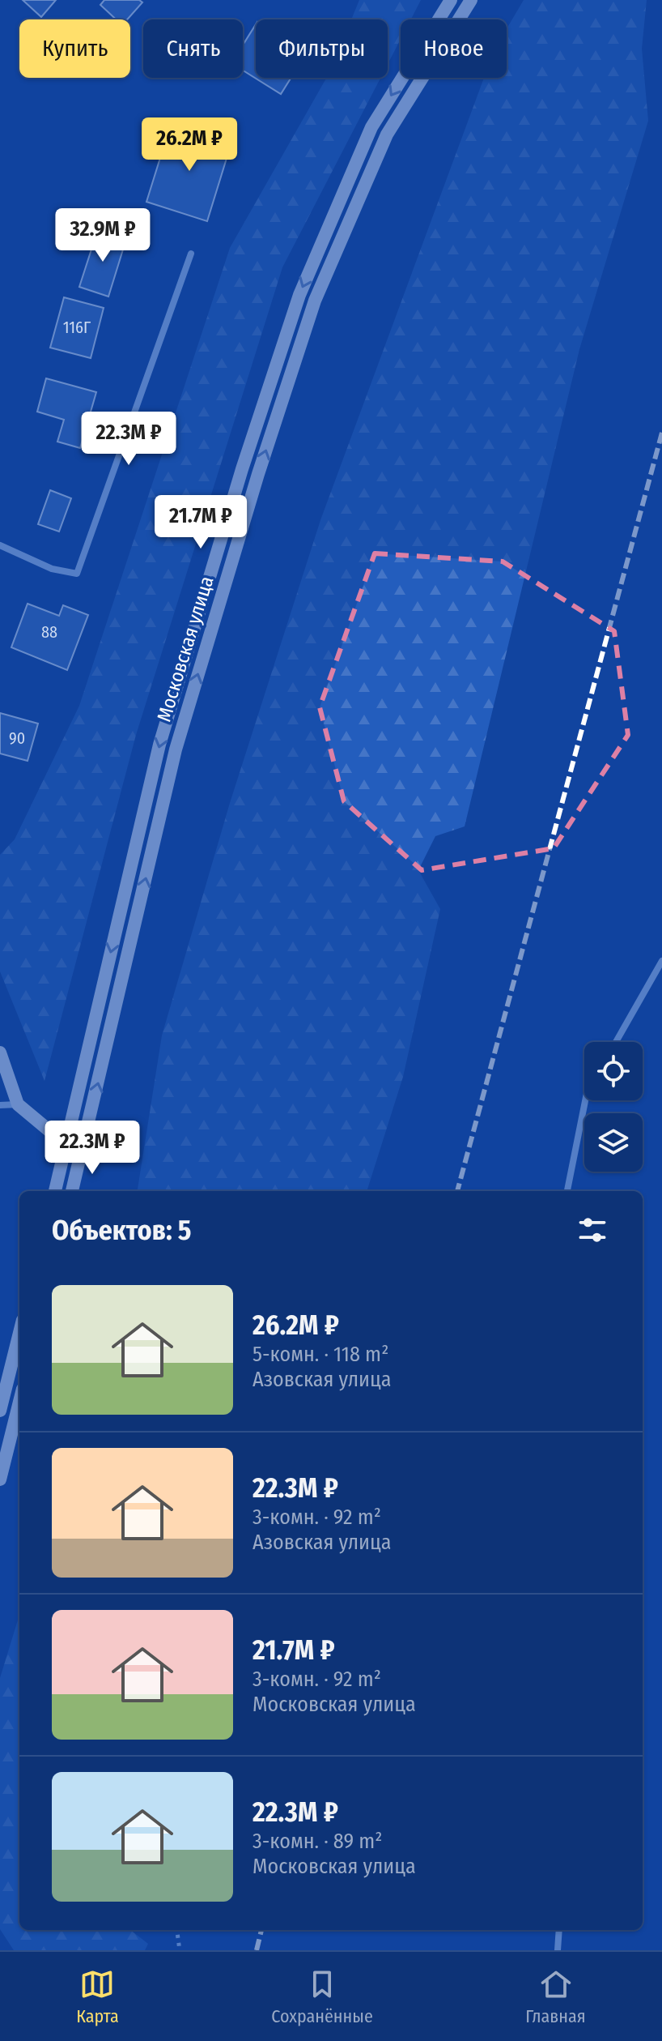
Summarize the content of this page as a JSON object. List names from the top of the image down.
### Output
{
  "streets": {
    "main road": ["Московская улица"]
  },
  "house_numbers": ["116Г", "88", "90"],
  "page": {
    "chip": [
      "Купить",
      "Снять",
      "Фильтры",
      "Новое"
    ],
    "price": [
      "26.2M ₽",
      "32.9M ₽",
      "22.3M ₽",
      "21.7M ₽",
      "22.3M ₽"
    ],
    "heading": "Объектов: 5",
    "list": [
      {
        "name": "26.2M ₽",
        "note": "5-комн. · 118 m² · Азовская улица"
      },
      {
        "name": "22.3M ₽",
        "note": "3-комн. · 92 m² · Азовская улица"
      },
      {
        "name": "21.7M ₽",
        "note": "3-комн. · 92 m² · Московская улица"
      },
      {
        "name": "22.3M ₽",
        "note": "3-комн. · 89 m² · Московская улица"
      }
    ],
    "tabs": ["Карта", "Сохранённые", "Главная"]
  }
}
